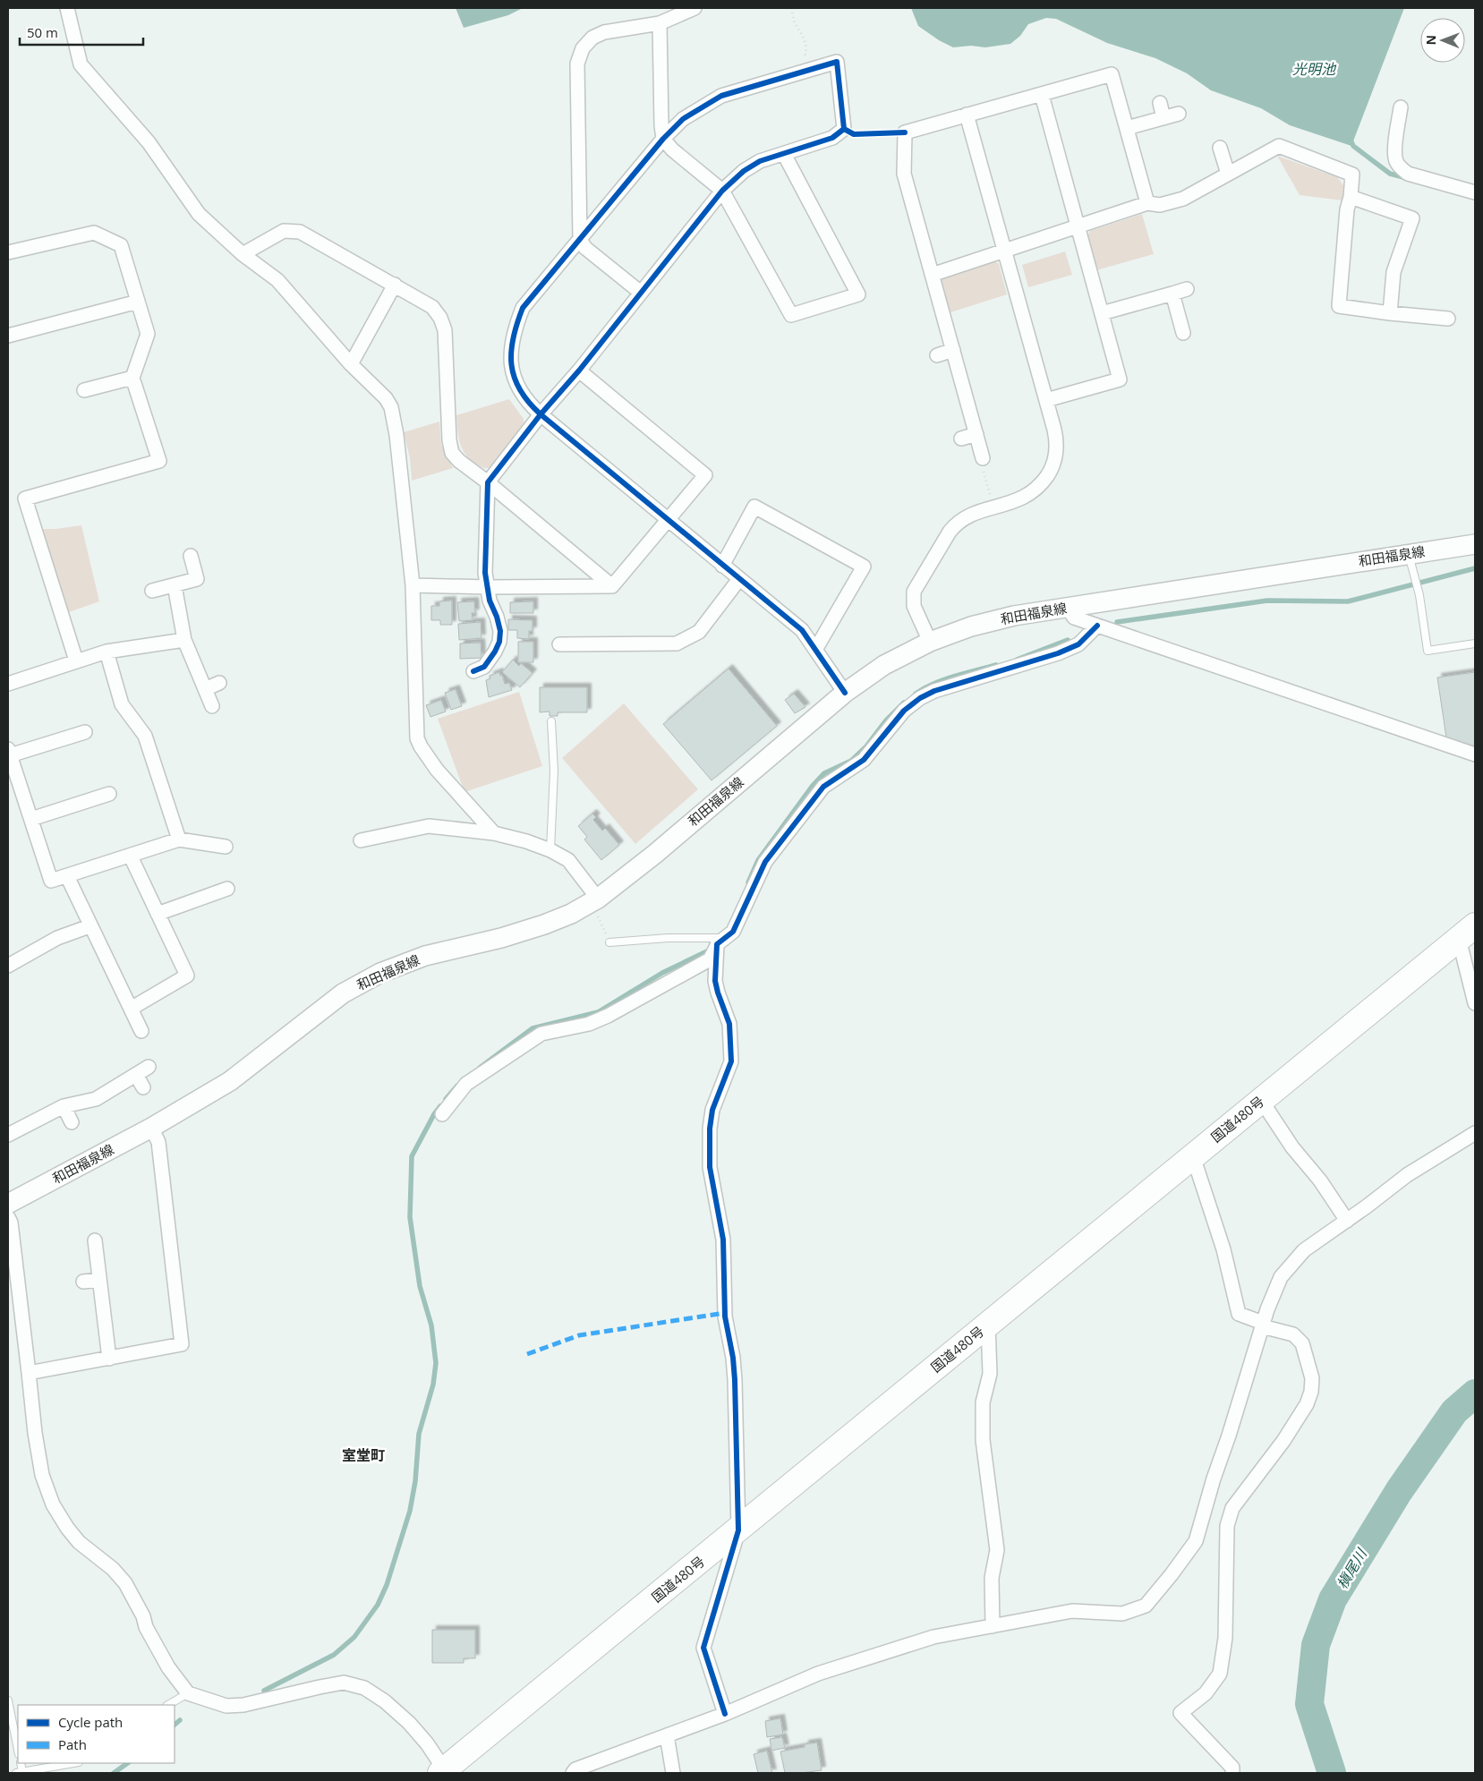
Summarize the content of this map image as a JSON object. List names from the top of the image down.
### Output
{
  "streets": {
    "highway": ["国道480号"],
    "main road": ["和田福泉線"]
  },
  "districts": ["室堂町"],
  "water": ["光明池", "槇尾川"],
  "legend": ["Cycle path", "Path"],
  "scale_bar": "50 m",
  "north": "left"
}
